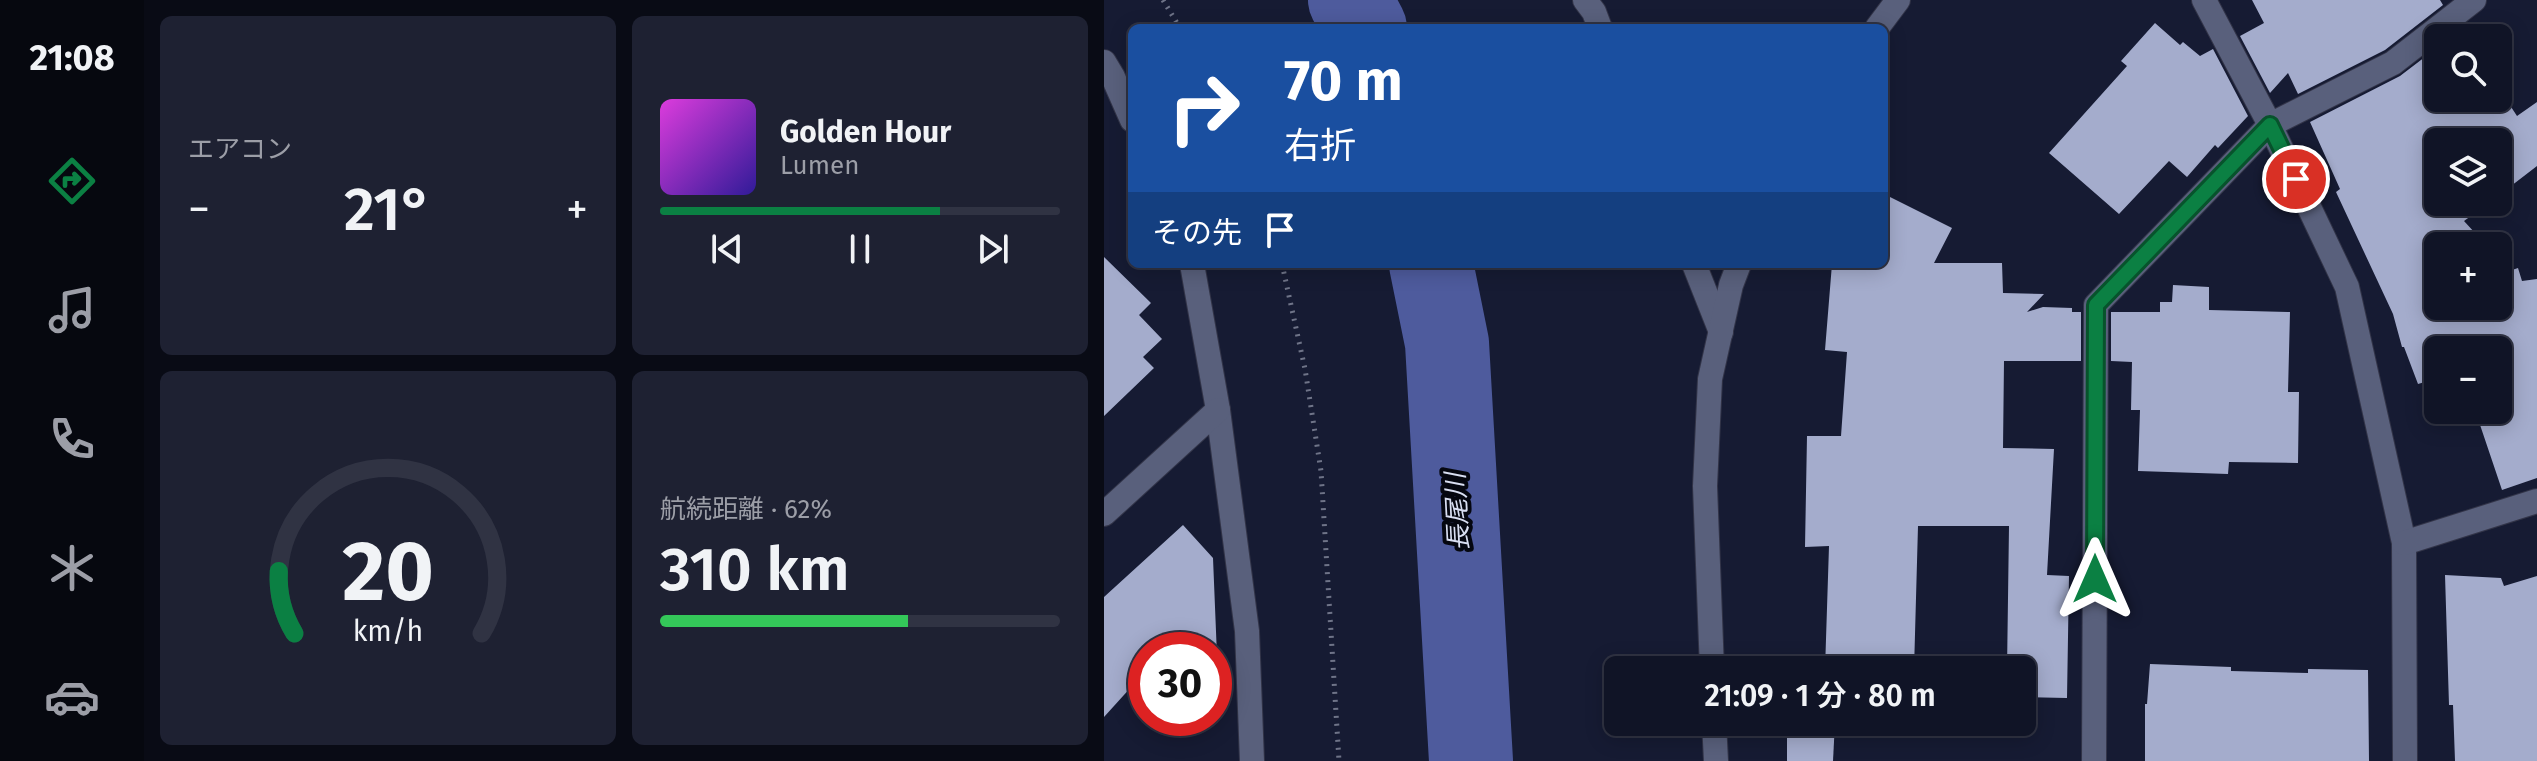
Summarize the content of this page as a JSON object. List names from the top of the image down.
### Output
{
  "water": ["長尾川"],
  "page": {
    "tabs": "21:08",
    "tile": [
      "エアコン",
      ["航続距離 · 62%", "310 km"]
    ],
    "map_buttons": ["+", "−"],
    "turn": ["70 m", "右折"],
    "song": ["Golden Hour", "Lumen"],
    "heat": ["−", "21°", "+"],
    "then": "その先",
    "limit": "30",
    "trip": "21:09 · 1 分 · 80 m",
    "gauge": ["20", "km/h"]
  }
}
